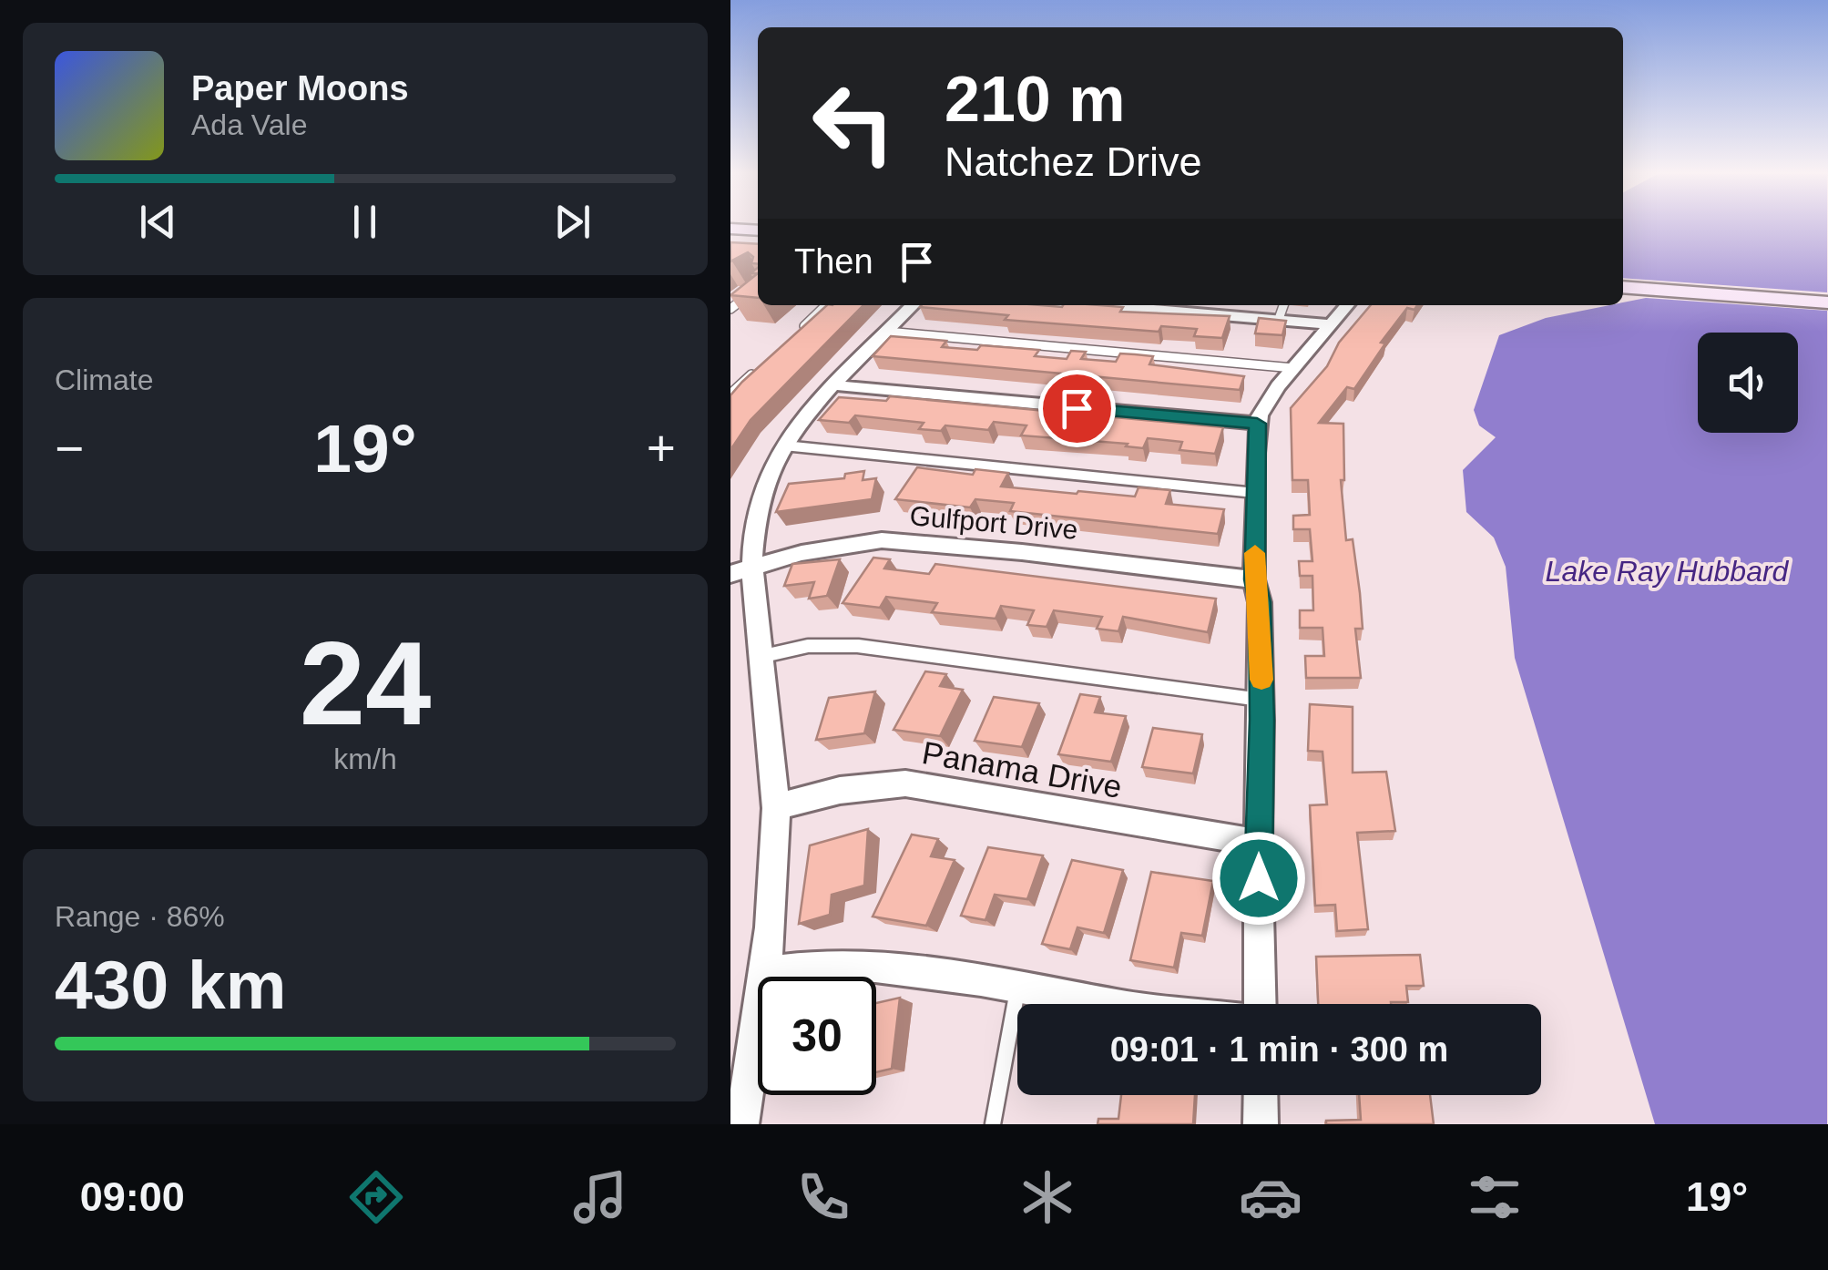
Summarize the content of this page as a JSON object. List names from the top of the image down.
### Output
{
  "streets": {
    "street": ["Gulfport Drive", "Panama Drive"]
  },
  "water": ["Lake Ray Hubbard"],
  "page": {
    "turn": ["210 m", "Natchez Drive"],
    "song": ["Paper Moons", "Ada Vale"],
    "then": "Then",
    "tile": [
      "Climate",
      ["24", "km/h"],
      ["Range · 86%", "430 km"]
    ],
    "heat": ["−", "19°", "+"],
    "limit": "30",
    "trip": "09:01 · 1 min · 300 m",
    "tabs": ["09:00", "19°"]
  }
}
